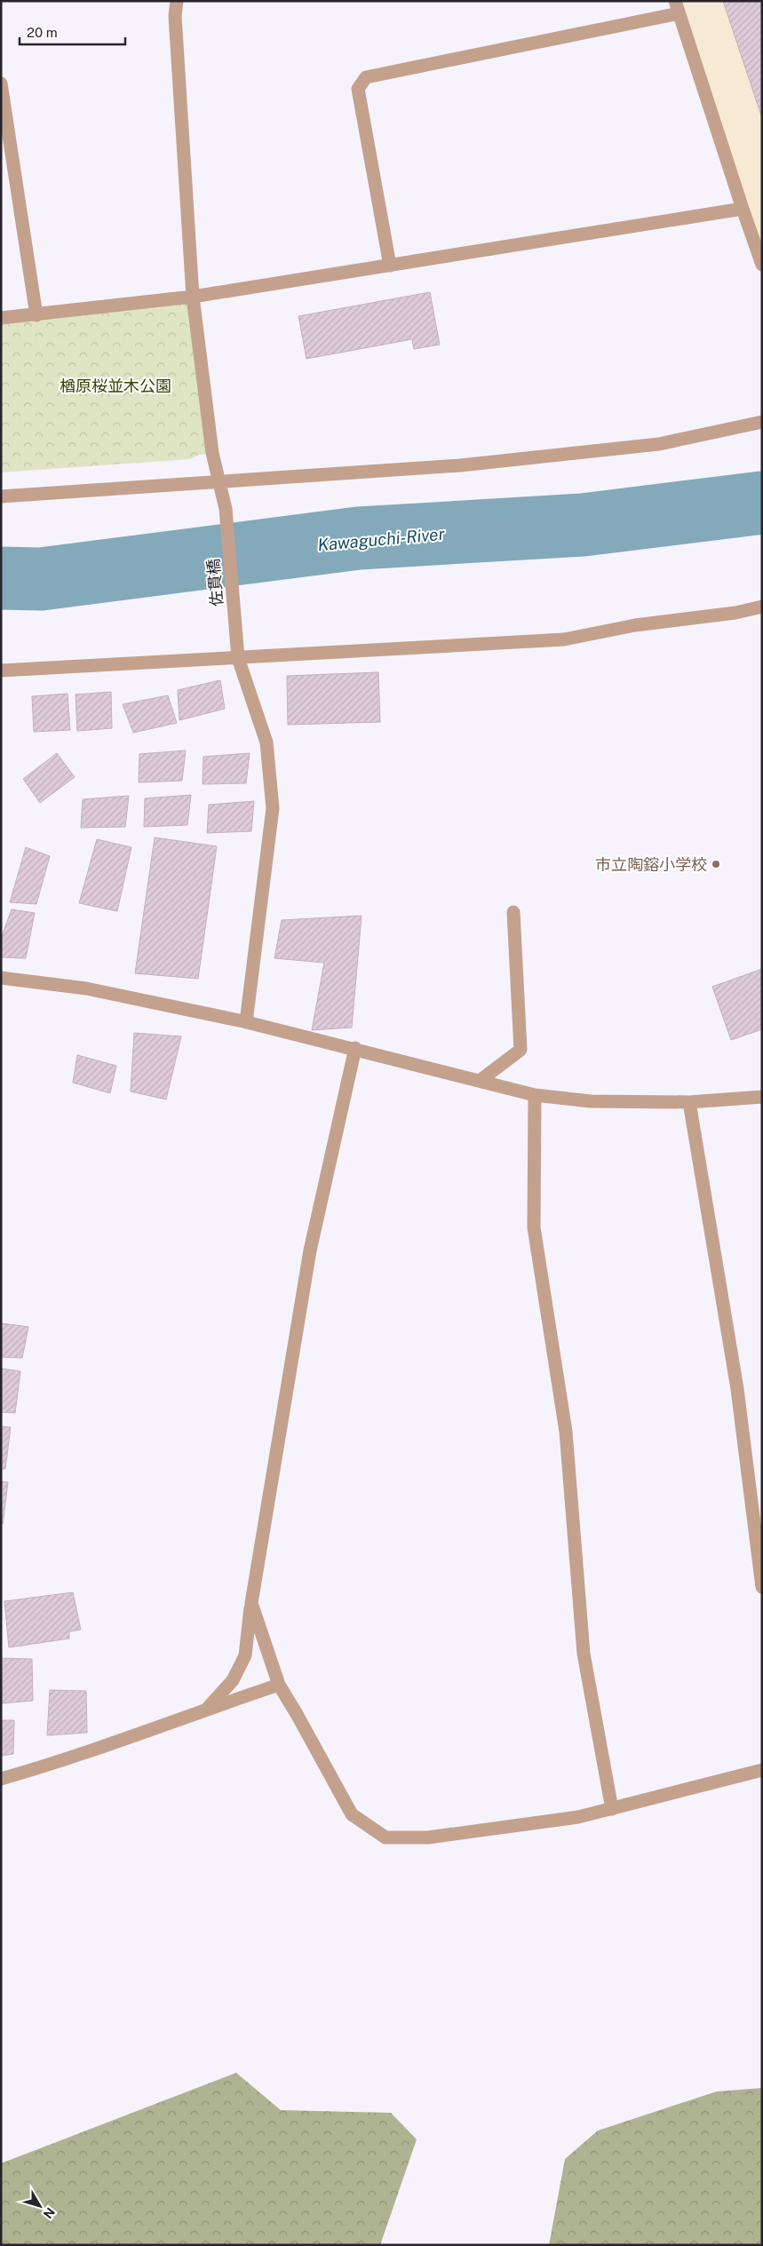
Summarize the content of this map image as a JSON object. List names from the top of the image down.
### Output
{
  "streets": {
    "street": ["佐貫橋"]
  },
  "water": ["Kawaguchi-River"],
  "parks": ["楢原桜並木公園"],
  "places": ["市立陶鎔小学校"],
  "scale_bar": "20 m",
  "north": "bottom right"
}
